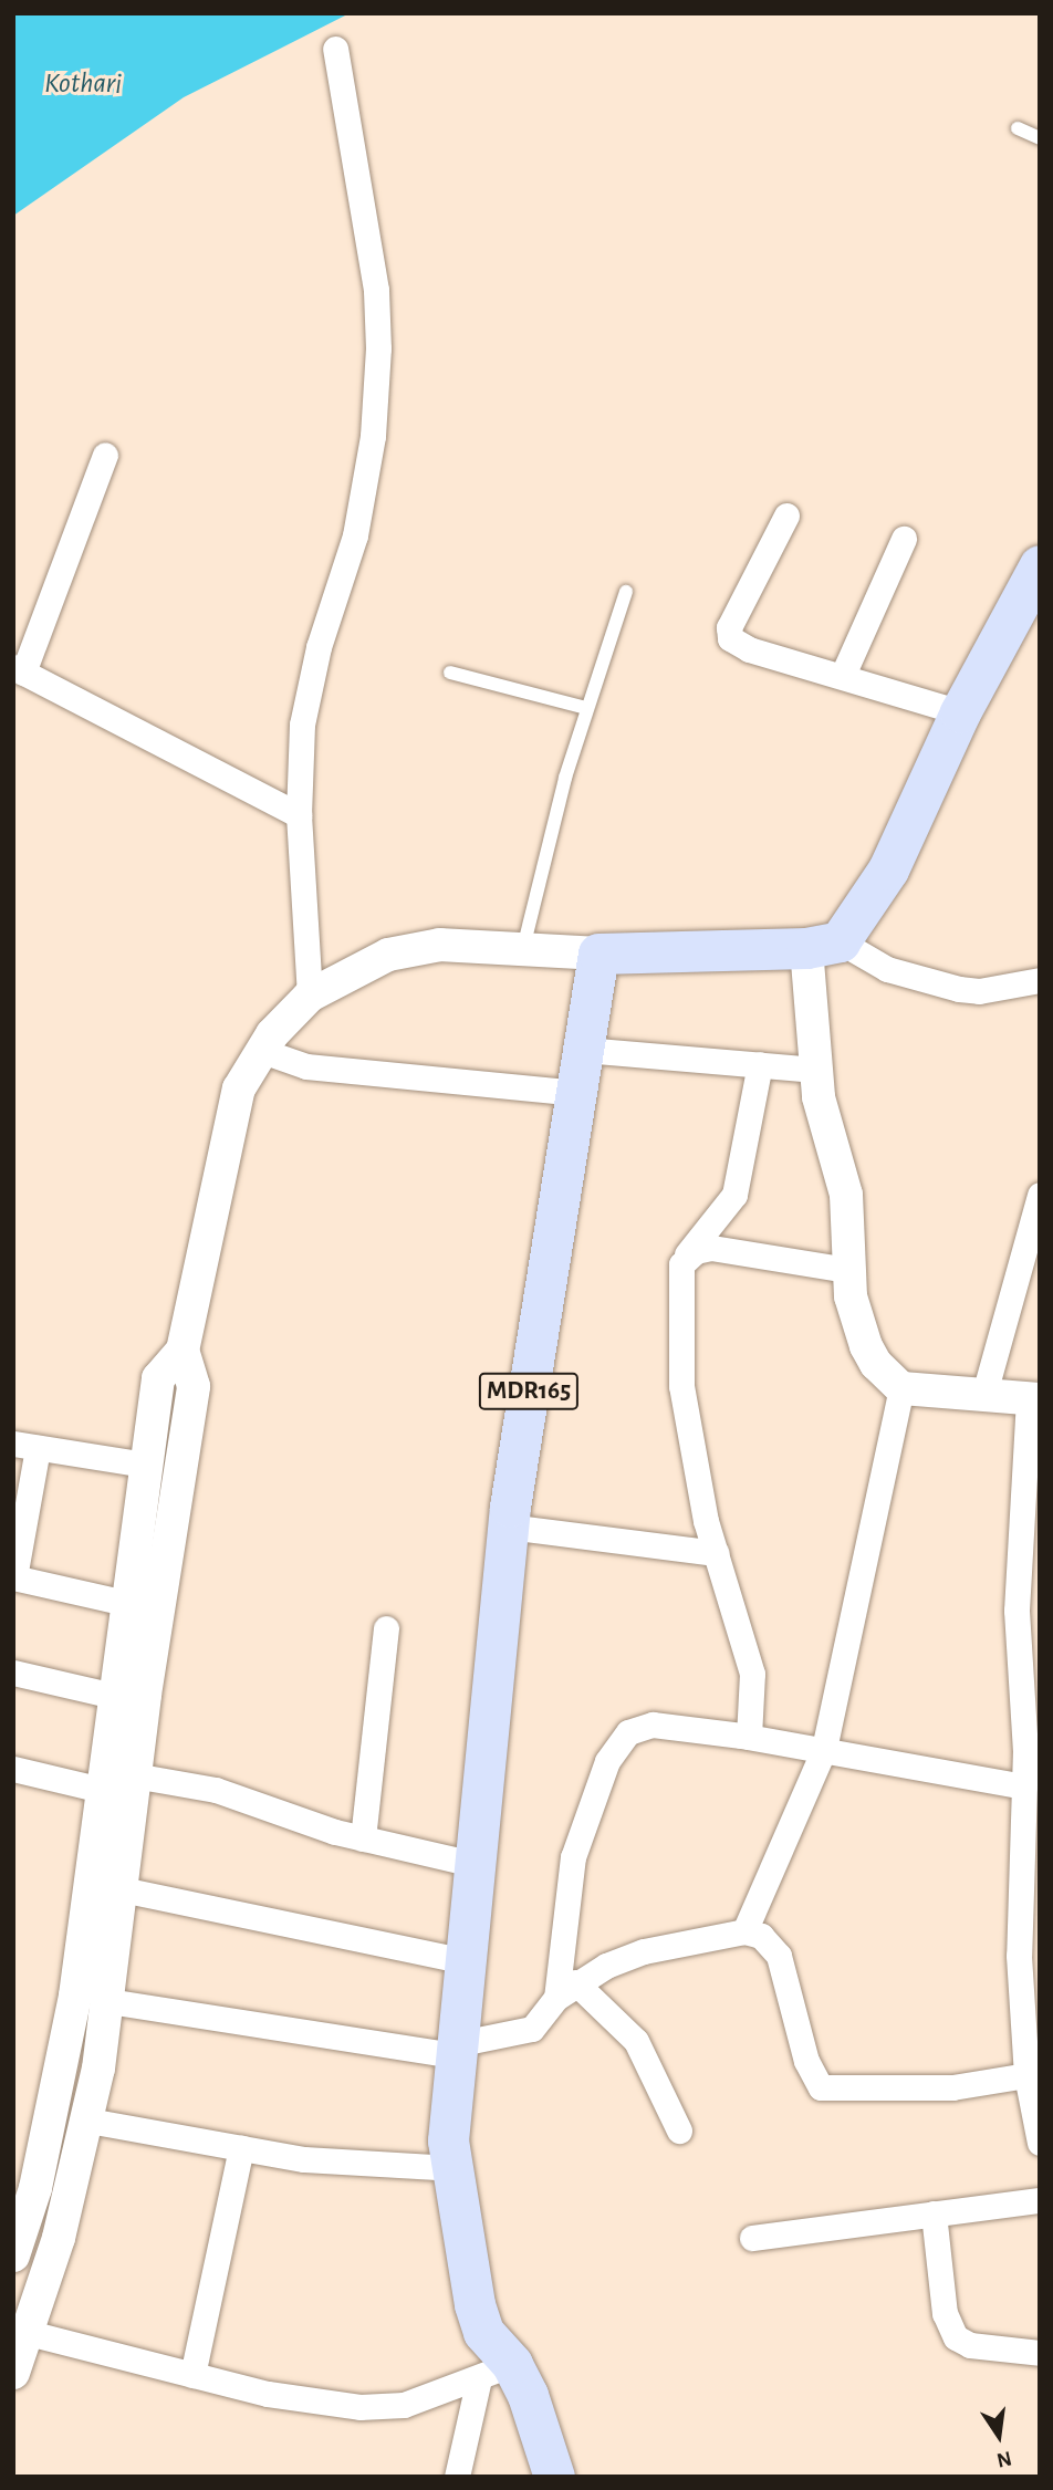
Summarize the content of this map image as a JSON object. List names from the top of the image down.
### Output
{
  "streets": {
    "main road": ["MDR165"]
  },
  "water": ["Kothari"],
  "north": "bottom"
}
